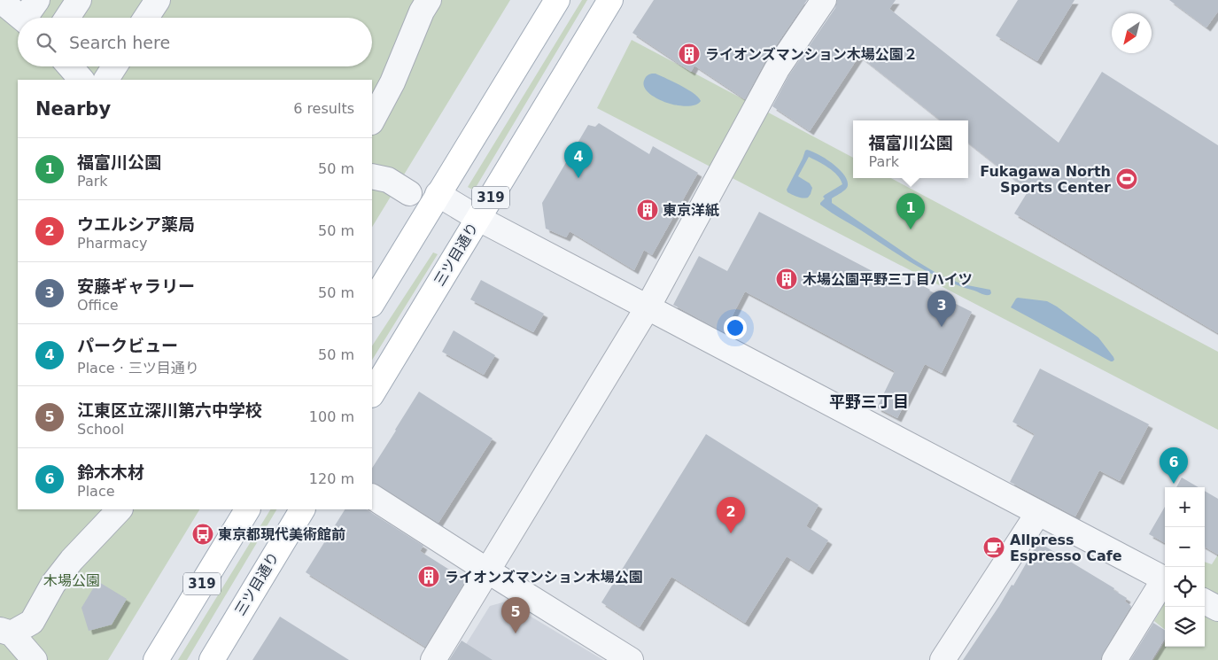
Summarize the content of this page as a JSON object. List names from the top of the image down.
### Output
{
  "streets": {
    "main road": ["319", "三ツ目通り"]
  },
  "districts": ["平野三丁目"],
  "parks": ["木場公園"],
  "places": {
    "building": [
      "ライオンズマンション木場公園２",
      "東京洋紙",
      "木場公園平野三丁目ハイツ",
      "ライオンズマンション木場公園"
    ],
    "sports": ["Fukagawa North Sports Center"],
    "bus stop": ["東京都現代美術館前"],
    "cafe": ["Allpress Espresso Cafe"]
  },
  "north": "bottom left",
  "page": {
    "search": "Search here",
    "heading": ["Nearby", "6 results"],
    "popup": ["福富川公園", "Park"],
    "list": [
      {
        "mark": "1",
        "name": "福富川公園",
        "note": "Park",
        "value": "50 m"
      },
      {
        "mark": "2",
        "name": "ウエルシア薬局",
        "note": "Pharmacy",
        "value": "50 m"
      },
      {
        "mark": "3",
        "name": "安藤ギャラリー",
        "note": "Office",
        "value": "50 m"
      },
      {
        "mark": "4",
        "name": "パークビュー",
        "note": "Place · 三ツ目通り",
        "value": "50 m"
      },
      {
        "mark": "5",
        "name": "江東区立深川第六中学校",
        "note": "School",
        "value": "100 m"
      },
      {
        "mark": "6",
        "name": "鈴木木材",
        "note": "Place",
        "value": "120 m"
      }
    ],
    "pins": [
      "4",
      "1",
      "3",
      "6",
      "2",
      "5"
    ],
    "map_buttons": ["+", "−"]
  }
}
